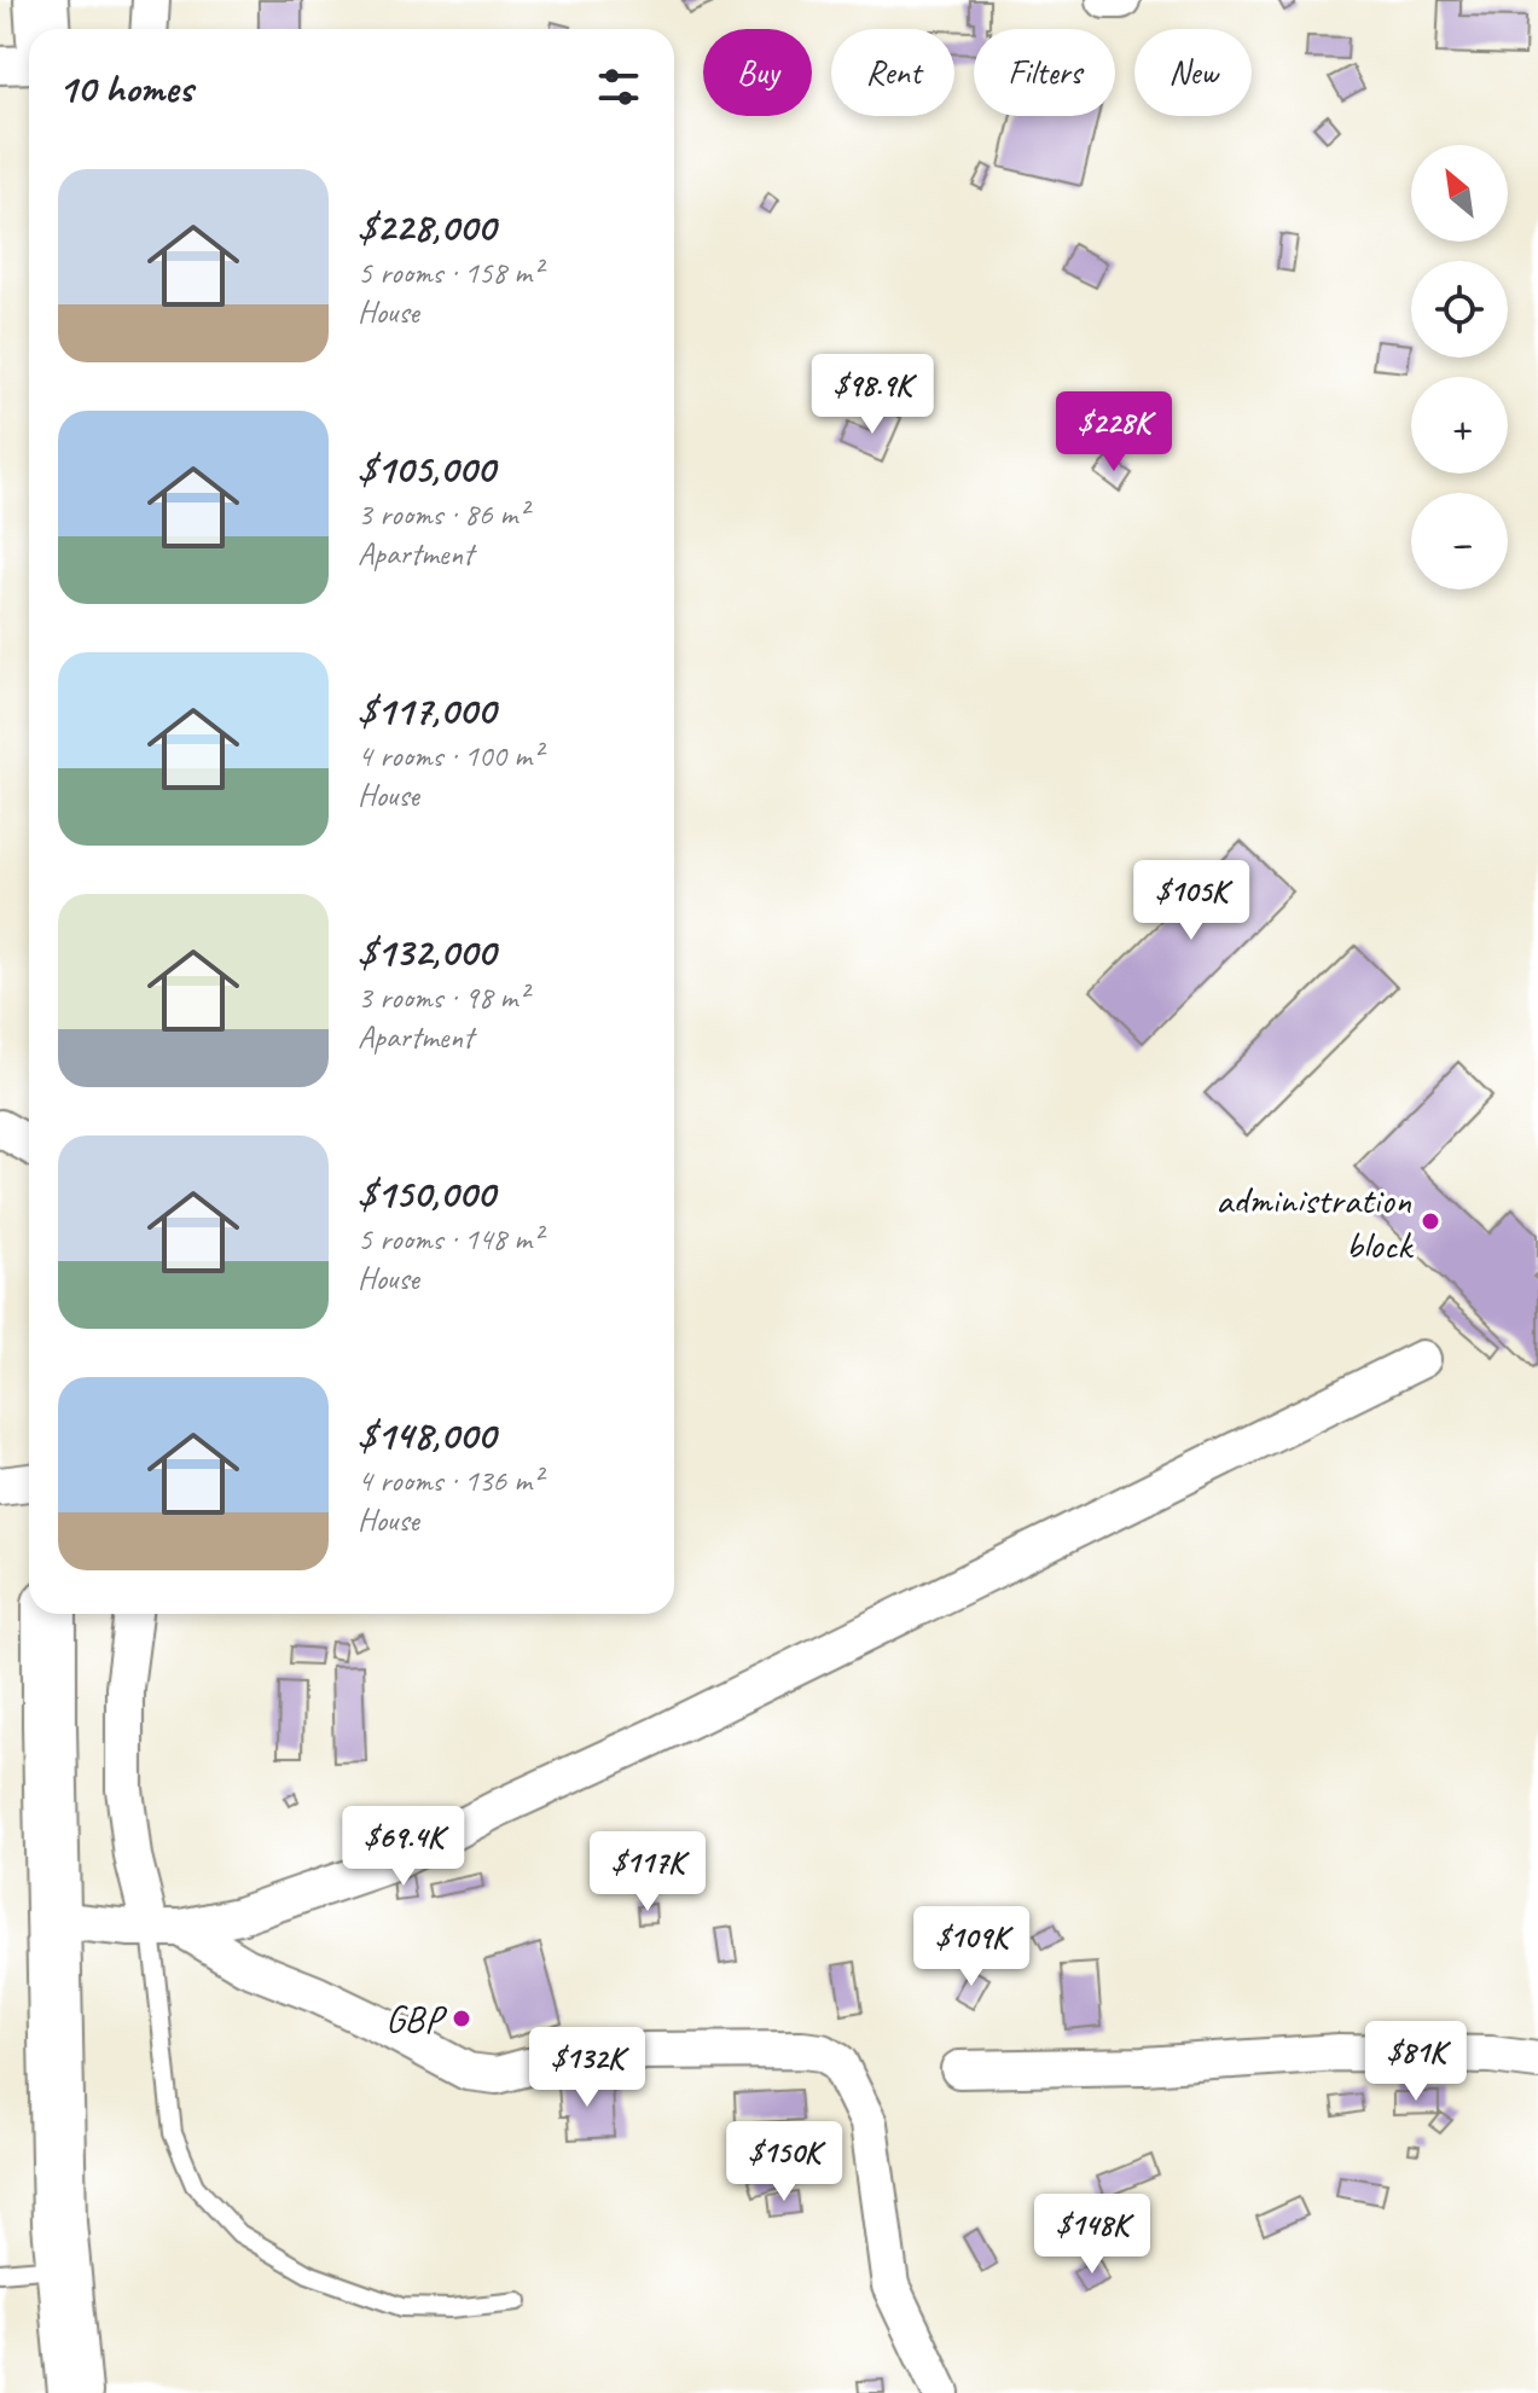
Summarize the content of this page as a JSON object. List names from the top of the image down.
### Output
{
  "places": ["administration block", "GBP"],
  "north": "top left",
  "page": {
    "chip": [
      "Buy",
      "Rent",
      "Filters",
      "New"
    ],
    "heading": "10 homes",
    "map_buttons": ["+", "−"],
    "list": [
      {
        "name": "$228,000",
        "note": "5 rooms · 158 m² · House"
      },
      {
        "name": "$105,000",
        "note": "3 rooms · 86 m² · Apartment"
      },
      {
        "name": "$117,000",
        "note": "4 rooms · 100 m² · House"
      },
      {
        "name": "$132,000",
        "note": "3 rooms · 98 m² · Apartment"
      },
      {
        "name": "$150,000",
        "note": "5 rooms · 148 m² · House"
      },
      {
        "name": "$148,000",
        "note": "4 rooms · 136 m² · House"
      }
    ],
    "price": [
      "$98.9K",
      "$228K",
      "$105K",
      "$69.4K",
      "$117K",
      "$109K",
      "$81K",
      "$132K",
      "$150K",
      "$148K"
    ]
  }
}
